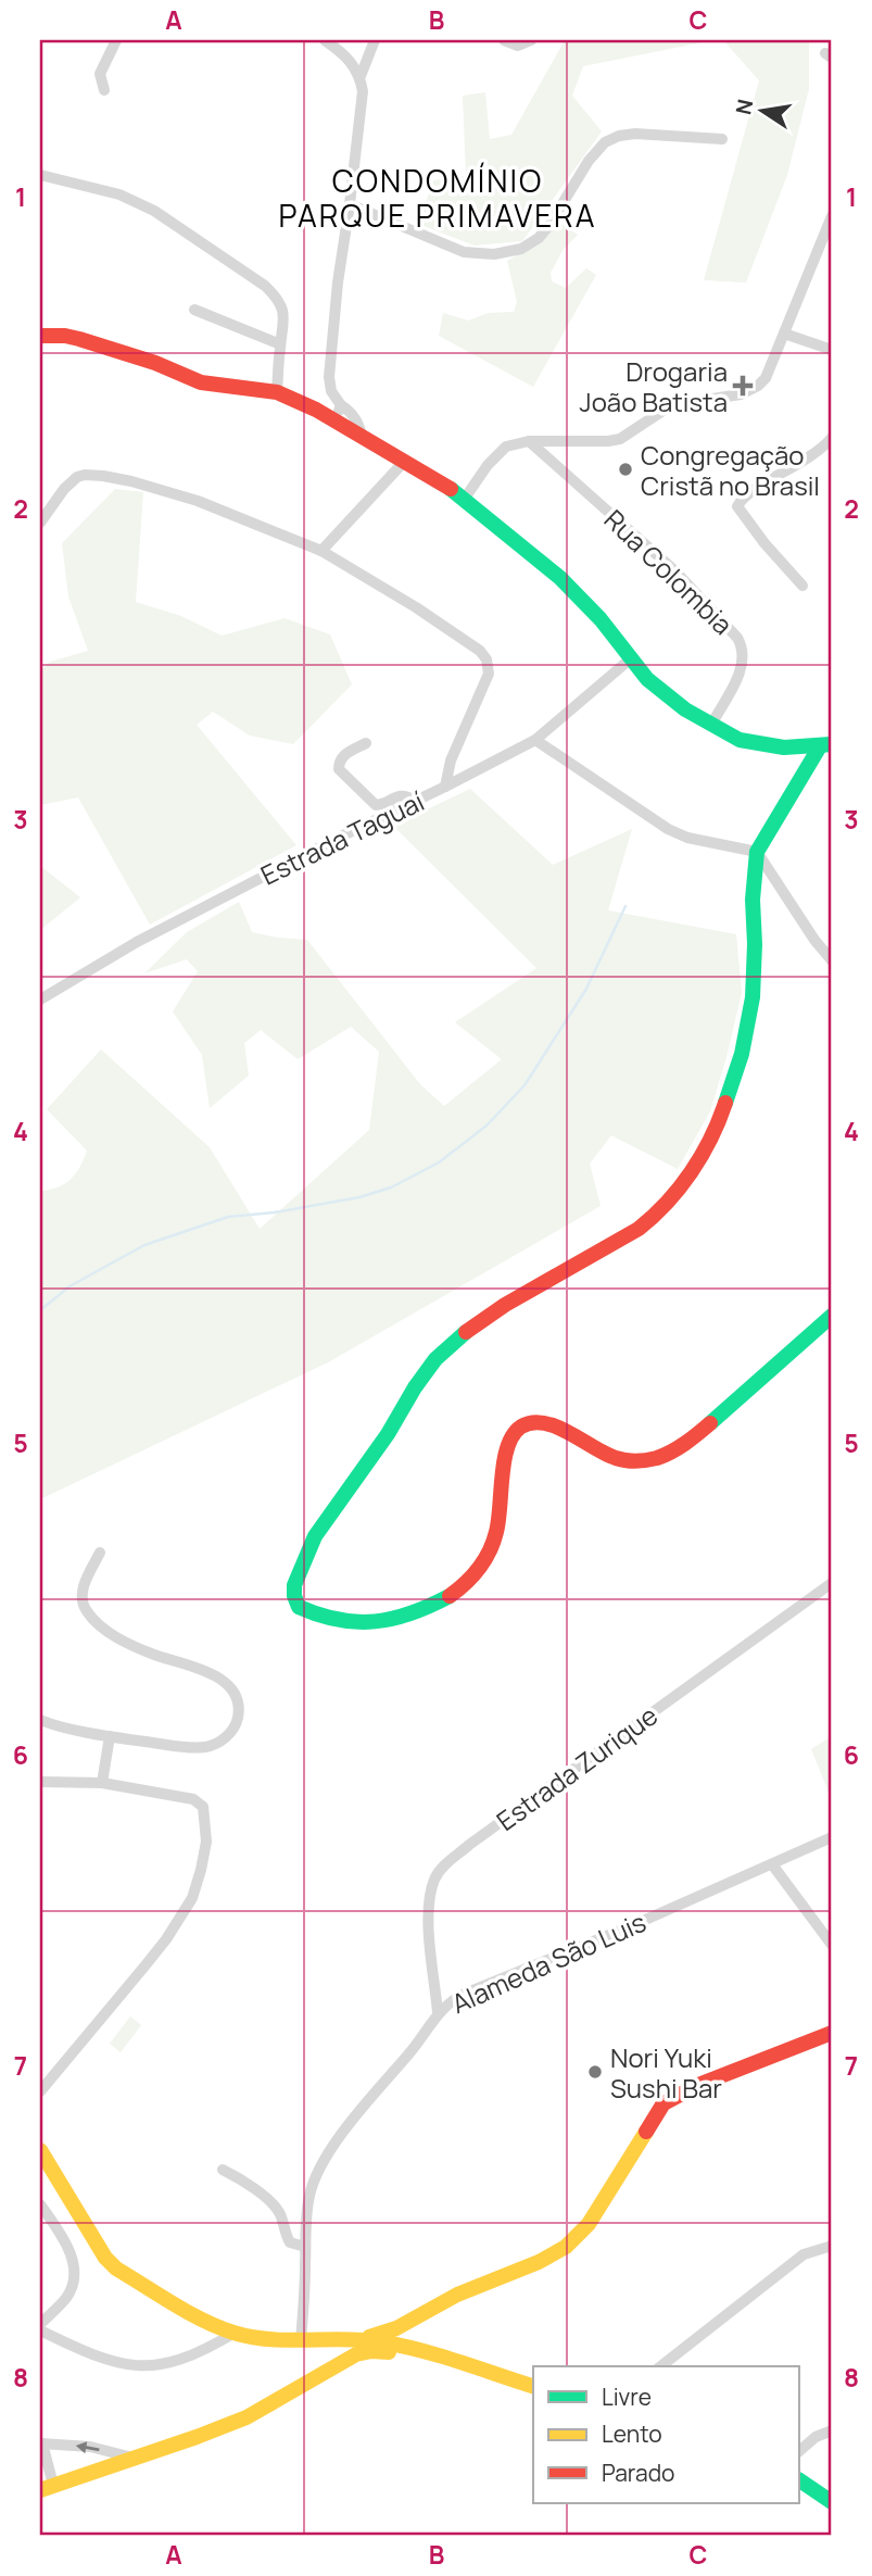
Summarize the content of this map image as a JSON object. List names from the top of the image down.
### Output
{
  "streets": {
    "street": [
      "Rua Colombia",
      "Estrada Taguaí",
      "Estrada Zurique",
      "Alameda São Luis"
    ]
  },
  "crossings": [
    ["Estrada Zurique", "Alameda São Luis"]
  ],
  "districts": ["CONDOMÍNIO PARQUE PRIMAVERA"],
  "places": {
    "health": ["Drogaria João Batista"],
    "other": ["Congregação Cristã no Brasil", "Nori Yuki Sushi Bar"]
  },
  "legend": ["Livre", "Lento", "Parado"],
  "north": "left",
  "grid": {
    "columns": ["A", "B", "C"],
    "rows": [
      "1",
      "2",
      "3",
      "4",
      "5",
      "6",
      "7",
      "8"
    ]
  }
}
